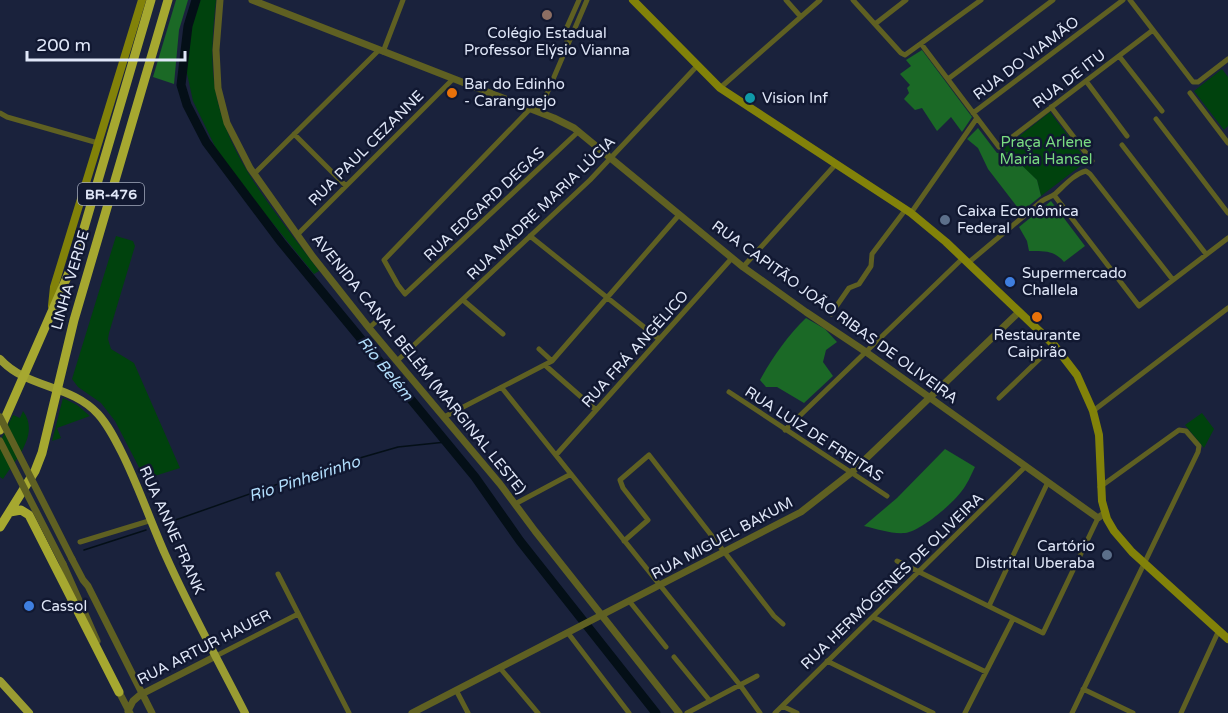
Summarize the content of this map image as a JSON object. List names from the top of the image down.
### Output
{
  "streets": {
    "highway": ["BR-476", "LINHA VERDE"],
    "main road": ["RUA ANNE FRANK"],
    "street": [
      "RUA DO VIAMÃO",
      "RUA DE ITU",
      "RUA PAUL CEZANNE",
      "RUA EDGARD DEGAS",
      "RUA MADRE MARIA LÚCIA",
      "RUA CAPITÃO JOÃO RIBAS DE OLIVEIRA",
      "RUA FRÁ ANGÉLICO",
      "AVENIDA CANAL BELÉM (MARGINAL LESTE)",
      "RUA LUIZ DE FREITAS",
      "RUA MIGUEL BAKUM",
      "RUA HERMÓGENES DE OLIVEIRA",
      "RUA ARTUR HAUER"
    ]
  },
  "crossings": [
    ["RUA DO VIAMÃO", "RUA DE ITU"],
    ["RUA PAUL CEZANNE", "RUA CAPITÃO JOÃO RIBAS DE OLIVEIRA"],
    ["RUA PAUL CEZANNE", "AVENIDA CANAL BELÉM (MARGINAL LESTE)"],
    ["RUA EDGARD DEGAS", "RUA CAPITÃO JOÃO RIBAS DE OLIVEIRA"],
    ["RUA MADRE MARIA LÚCIA", "RUA CAPITÃO JOÃO RIBAS DE OLIVEIRA"],
    ["RUA MADRE MARIA LÚCIA", "AVENIDA CANAL BELÉM (MARGINAL LESTE)"],
    ["LINHA VERDE", "RUA ANNE FRANK"],
    ["RUA CAPITÃO JOÃO RIBAS DE OLIVEIRA", "RUA FRÁ ANGÉLICO"],
    ["RUA CAPITÃO JOÃO RIBAS DE OLIVEIRA", "RUA MIGUEL BAKUM"],
    ["RUA CAPITÃO JOÃO RIBAS DE OLIVEIRA", "RUA HERMÓGENES DE OLIVEIRA"],
    ["AVENIDA CANAL BELÉM (MARGINAL LESTE)", "RUA MIGUEL BAKUM"],
    ["RUA LUIZ DE FREITAS", "RUA MIGUEL BAKUM"],
    ["RUA ANNE FRANK", "RUA ARTUR HAUER"]
  ],
  "water": ["Rio Belém", "Rio Pinheirinho"],
  "parks": ["Praça Arlene Maria Hansel"],
  "places": [
    "Colégio Estadual Professor Elýsio Vianna",
    "Bar do Edinho - Caranguejo",
    "Vision Inf",
    "Caixa Econômica Federal",
    "Supermercado Challela",
    "Restaurante Caipirão",
    "Cartório Distrital Uberaba",
    "Cassol"
  ],
  "scale_bar": "200 m"
}
